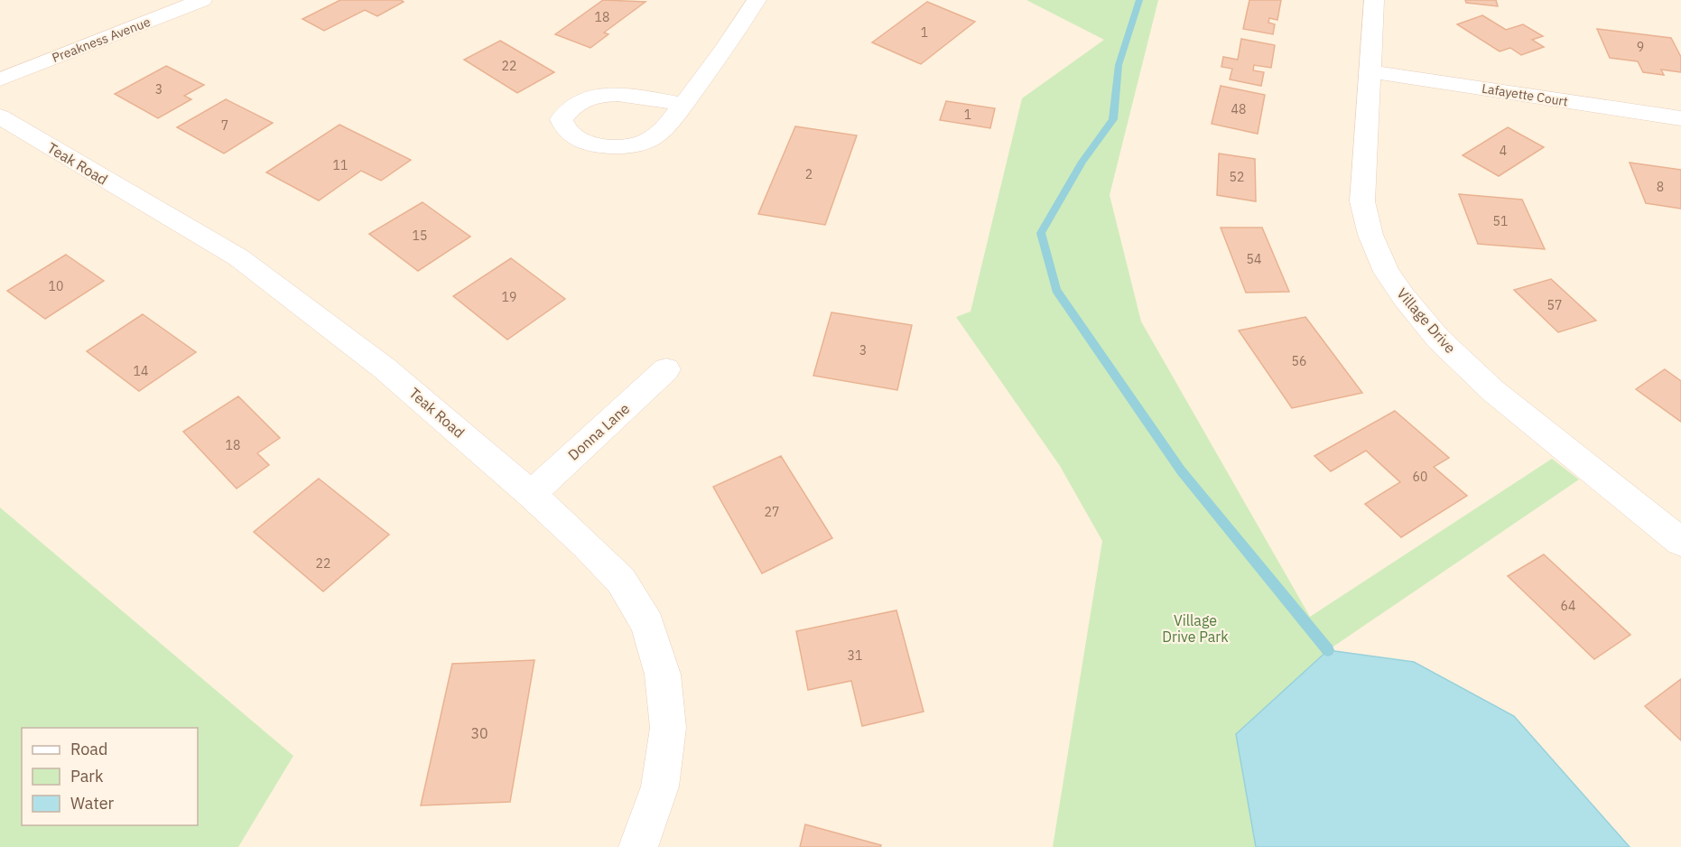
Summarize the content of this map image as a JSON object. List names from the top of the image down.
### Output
{
  "streets": {
    "street": [
      "Preakness Avenue",
      "Lafayette Court",
      "Teak Road",
      "Village Drive",
      "Donna Lane"
    ]
  },
  "crossings": [
    ["Lafayette Court", "Village Drive"],
    ["Teak Road", "Donna Lane"]
  ],
  "parks": ["Village Drive Park"],
  "house_numbers": [
    "18",
    "1",
    "9",
    "22",
    "3",
    "48",
    "1",
    "7",
    "4",
    "11",
    "2",
    "52",
    "8",
    "51",
    "15",
    "54",
    "10",
    "19",
    "57",
    "3",
    "56",
    "14",
    "18",
    "60",
    "27",
    "22",
    "64",
    "31",
    "30"
  ],
  "legend": ["Road", "Park", "Water"]
}
